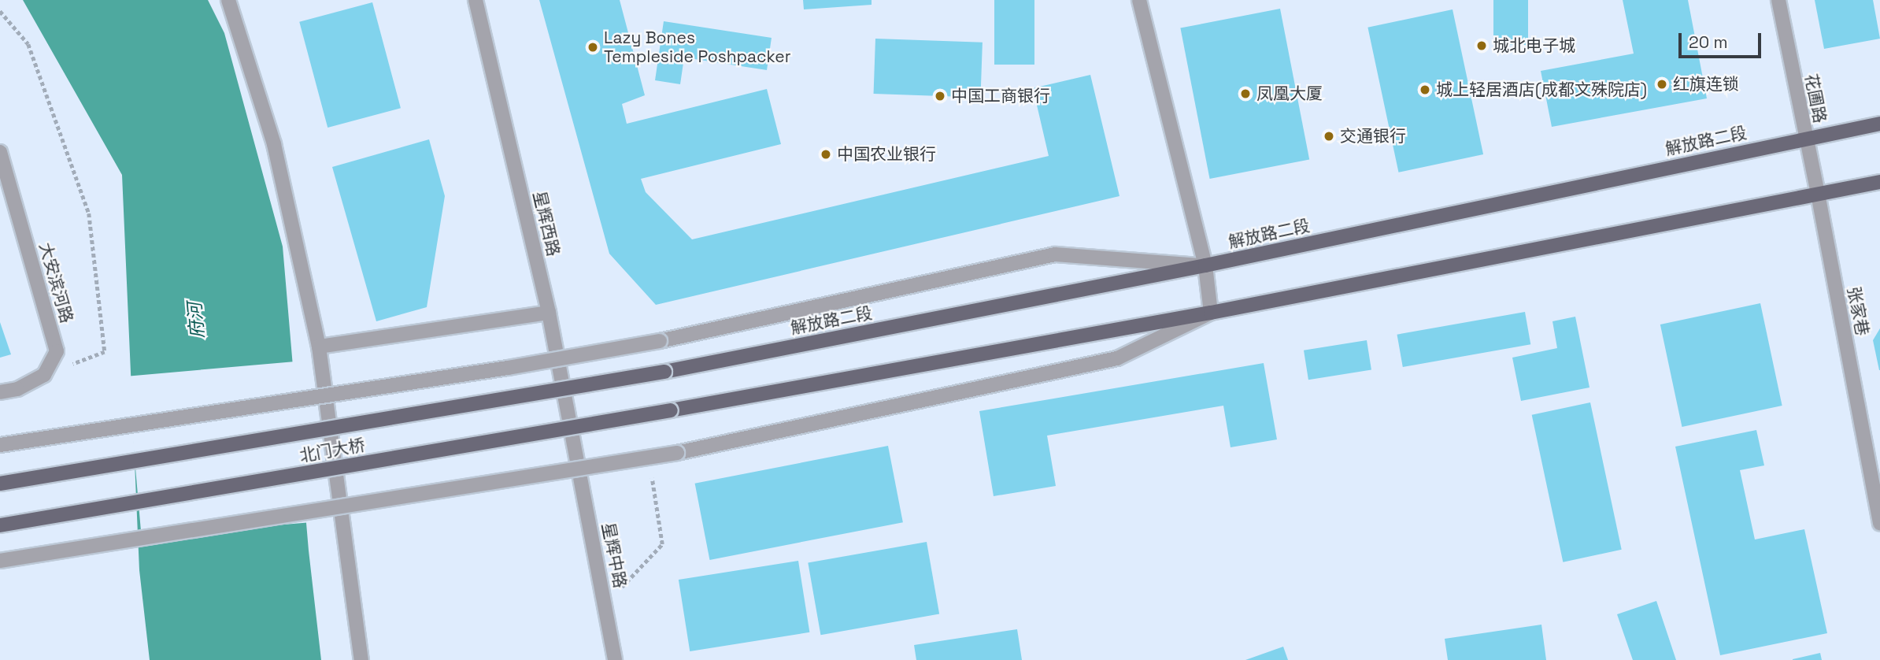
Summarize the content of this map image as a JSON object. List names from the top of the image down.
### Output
{
  "streets": {
    "main road": ["解放路二段", "北门大桥"],
    "street": [
      "花圃路",
      "星辉西路",
      "大安滨河路",
      "张家巷",
      "星辉中路"
    ]
  },
  "crossings": [
    ["花圃路", "解放路二段"],
    ["花圃路", "张家巷"],
    ["解放路二段", "张家巷"],
    ["解放路二段", "北门大桥"],
    ["星辉西路", "星辉中路"]
  ],
  "water": ["府河"],
  "places": [
    "城北电子城",
    "Lazy Bones Templeside Poshpacker",
    "红旗连锁",
    "城上轻居酒店(成都文殊院店)",
    "凤凰大厦",
    "中国工商银行",
    "交通银行",
    "中国农业银行"
  ],
  "scale_bar": "20 m"
}
